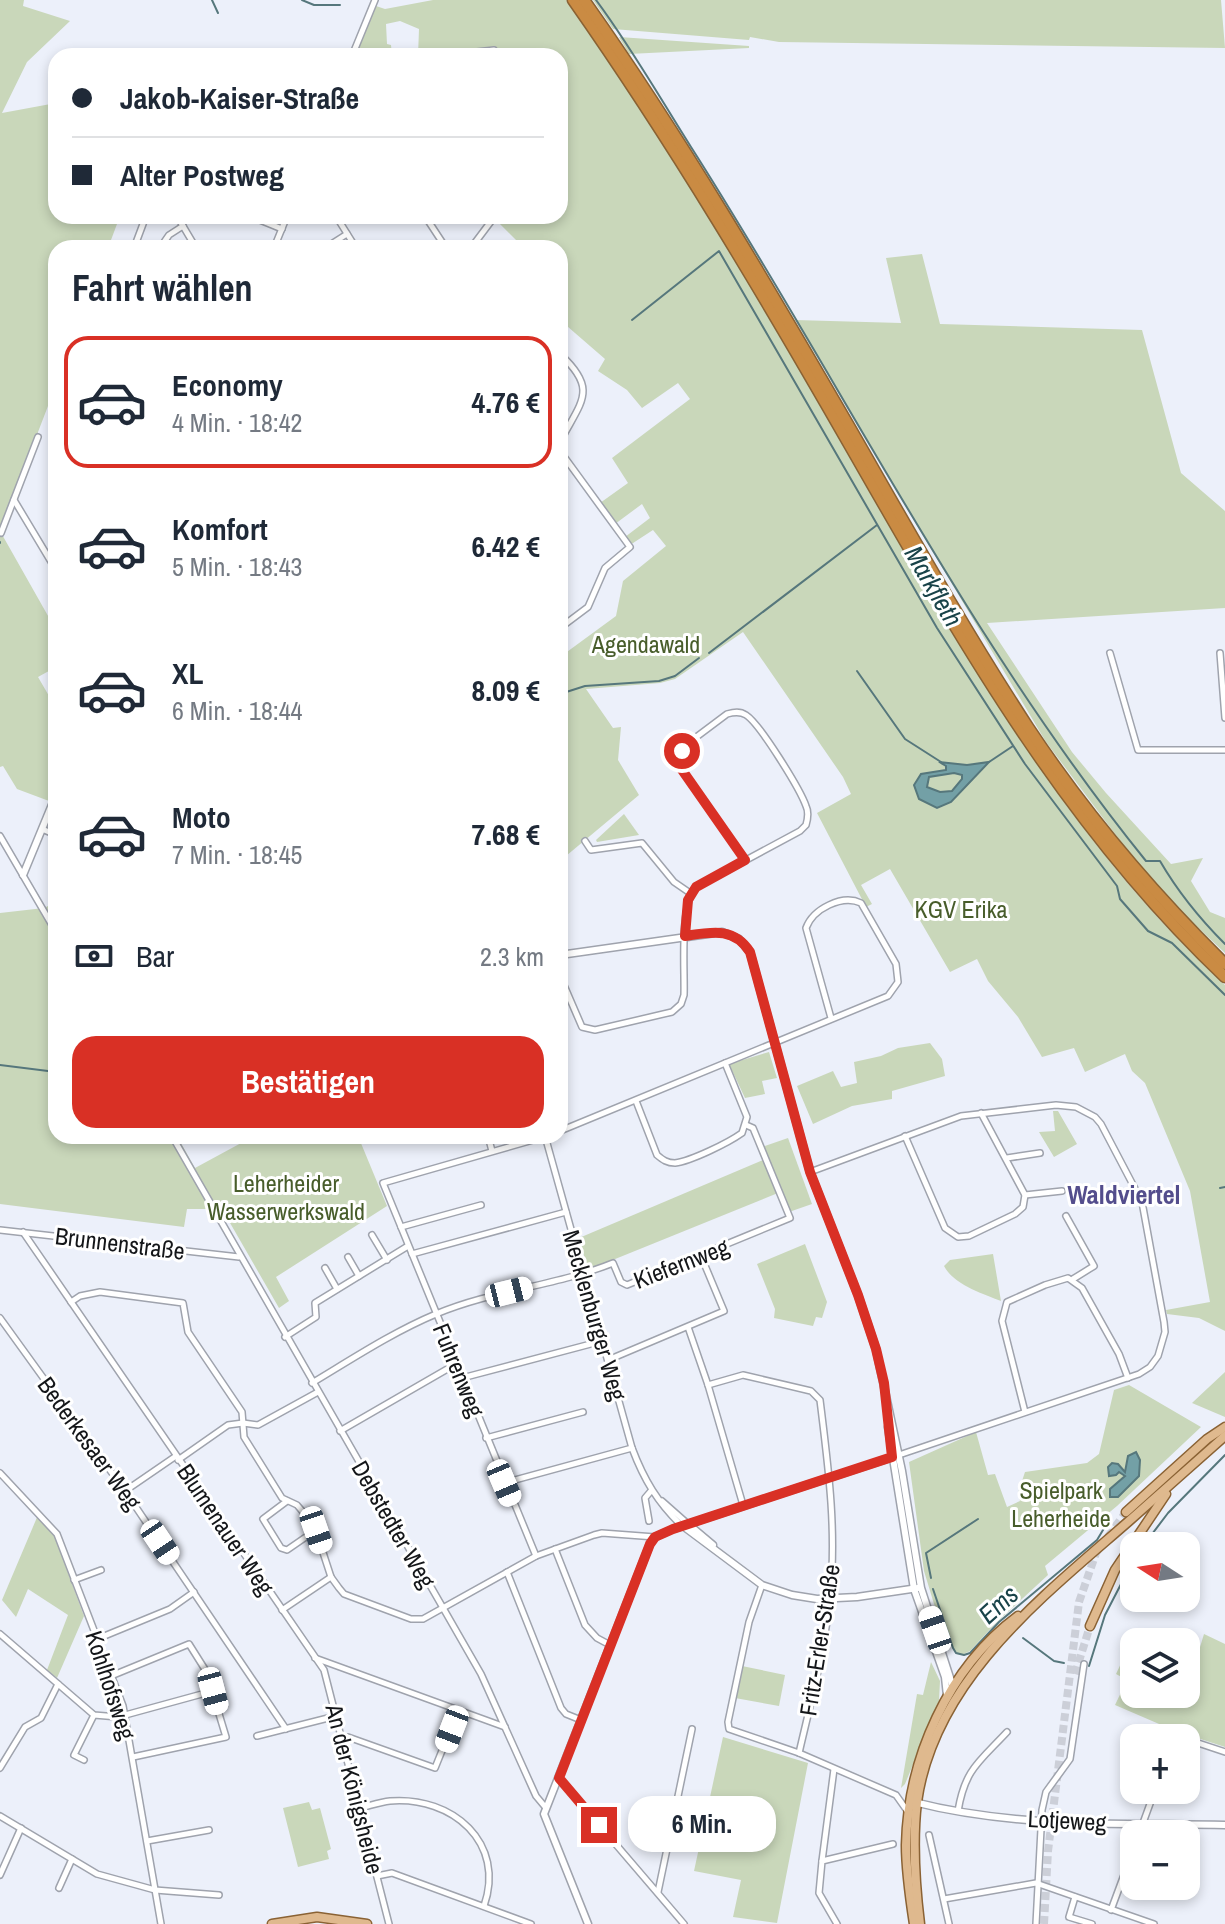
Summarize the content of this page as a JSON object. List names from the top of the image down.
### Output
{
  "streets": {
    "street": [
      "Brunnenstraße",
      "Kiefernweg",
      "Mecklenburger Weg",
      "Fuhrenweg",
      "Bederkesaer Weg",
      "Debstedter Weg",
      "Blumenauer Weg",
      "Fritz-Erler-Straße",
      "Kohlhofsweg",
      "An der Königsheide",
      "Lotjeweg"
    ]
  },
  "crossings": [
    ["Brunnenstraße", "Debstedter Weg"],
    ["Brunnenstraße", "Blumenauer Weg"],
    ["Kiefernweg", "Mecklenburger Weg"],
    ["Blumenauer Weg", "An der Königsheide"]
  ],
  "districts": ["Waldviertel"],
  "water": ["Markfleth", "Ems"],
  "parks": [
    "Agendawald",
    "KGV Erika",
    "Leherheider Wasserwerkswald",
    "Spielpark Leherheide"
  ],
  "north": "left",
  "page": {
    "banner": ["Jakob-Kaiser-Straße", "Alter Postweg"],
    "heading": "Fahrt wählen",
    "list": [
      {
        "name": "Economy",
        "note": "4 Min. · 18:42",
        "value": "4.76 €"
      },
      {
        "name": "Komfort",
        "note": "5 Min. · 18:43",
        "value": "6.42 €"
      },
      {
        "name": "XL",
        "note": "6 Min. · 18:44",
        "value": "8.09 €"
      },
      {
        "name": "Moto",
        "note": "7 Min. · 18:45",
        "value": "7.68 €"
      }
    ],
    "pay": ["Bar", "2.3 km"],
    "buttons": "Bestätigen",
    "map_buttons": ["+", "−"],
    "bubble": "6 Min."
  }
}
